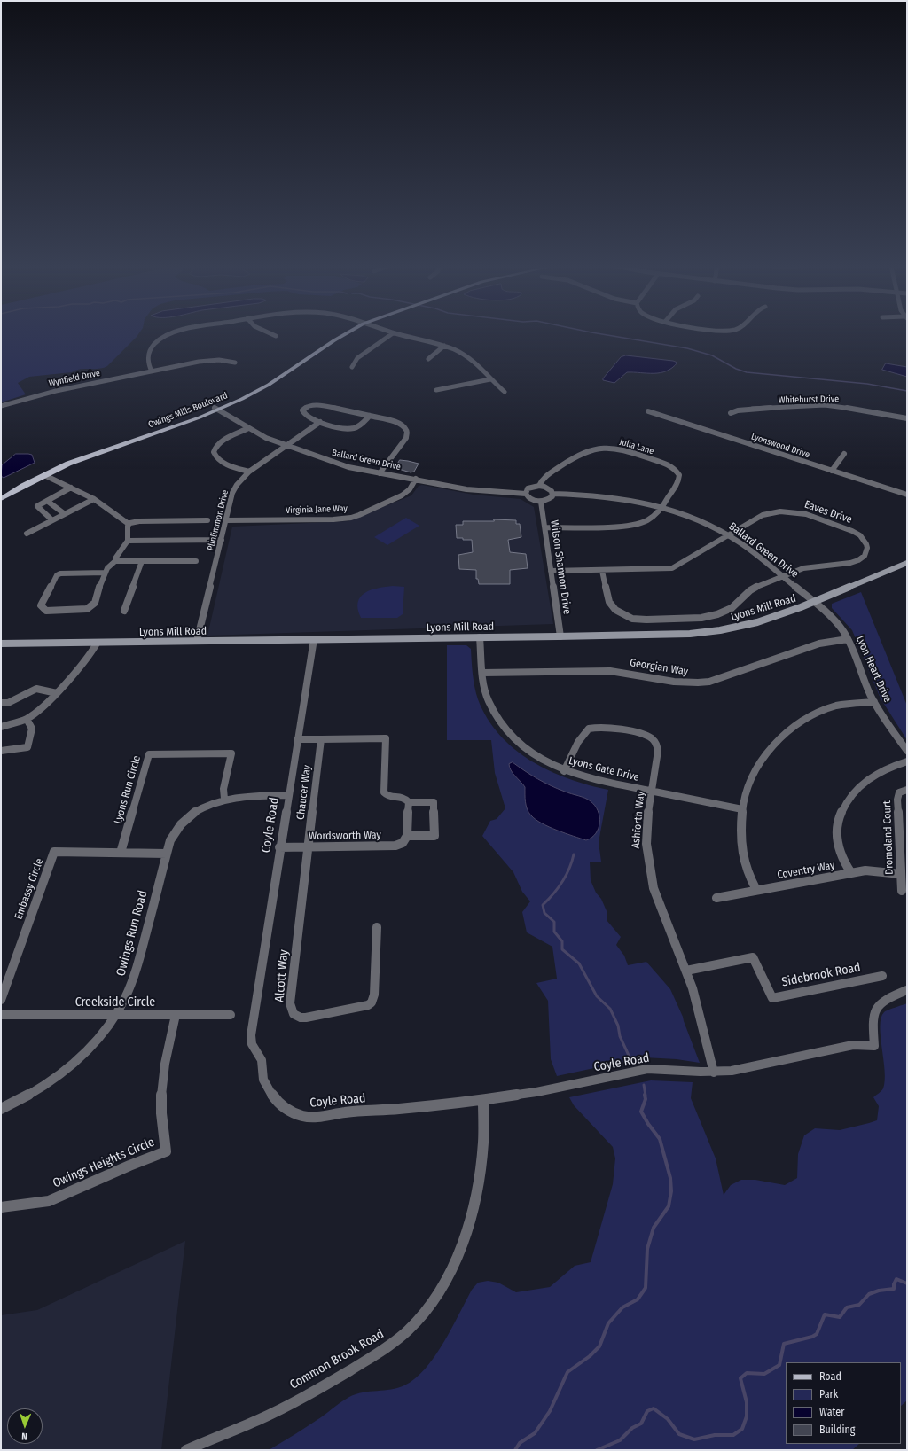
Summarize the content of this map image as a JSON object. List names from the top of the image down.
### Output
{
  "streets": {
    "main road": ["Owings Mills Boulevard", "Lyons Mill Road"],
    "street": [
      "Wynfield Drive",
      "Whitehurst Drive",
      "Lyonswood Drive",
      "Julia Lane",
      "Ballard Green Drive",
      "Virginia Jane Way",
      "Eaves Drive",
      "Plinlimmon Drive",
      "Wilson Shannon Drive",
      "Georgian Way",
      "Lyon Heart Drive",
      "Lyons Gate Drive",
      "Lyons Run Circle",
      "Chaucer Way",
      "Ashforth Way",
      "Coyle Road",
      "Wordsworth Way",
      "Dromoland Court",
      "Coventry Way",
      "Embassy Circle",
      "Owings Run Road",
      "Sidebrook Road",
      "Alcott Way",
      "Creekside Circle",
      "Owings Heights Circle",
      "Common Brook Road"
    ]
  },
  "crossings": [
    ["Owings Mills Boulevard", "Ballard Green Drive"],
    ["Julia Lane", "Ballard Green Drive"],
    ["Ballard Green Drive", "Virginia Jane Way"],
    ["Ballard Green Drive", "Eaves Drive"],
    ["Ballard Green Drive", "Plinlimmon Drive"],
    ["Ballard Green Drive", "Lyons Mill Road"],
    ["Ballard Green Drive", "Lyon Heart Drive"],
    ["Virginia Jane Way", "Plinlimmon Drive"],
    ["Plinlimmon Drive", "Lyons Mill Road"],
    ["Wilson Shannon Drive", "Lyons Mill Road"],
    ["Lyons Mill Road", "Lyon Heart Drive"],
    ["Lyons Mill Road", "Lyons Gate Drive"],
    ["Lyons Mill Road", "Coyle Road"],
    ["Georgian Way", "Lyon Heart Drive"],
    ["Georgian Way", "Lyons Gate Drive"],
    ["Lyons Gate Drive", "Ashforth Way"],
    ["Lyons Run Circle", "Embassy Circle"],
    ["Lyons Run Circle", "Owings Run Road"],
    ["Chaucer Way", "Wordsworth Way"],
    ["Chaucer Way", "Alcott Way"],
    ["Ashforth Way", "Coyle Road"],
    ["Ashforth Way", "Sidebrook Road"],
    ["Coyle Road", "Wordsworth Way"],
    ["Coyle Road", "Owings Run Road"],
    ["Coyle Road", "Common Brook Road"],
    ["Wordsworth Way", "Alcott Way"],
    ["Dromoland Court", "Coventry Way"],
    ["Embassy Circle", "Owings Run Road"],
    ["Owings Run Road", "Creekside Circle"],
    ["Creekside Circle", "Owings Heights Circle"]
  ],
  "legend": [
    "Road",
    "Park",
    "Water",
    "Building"
  ],
  "north": "bottom"
}
